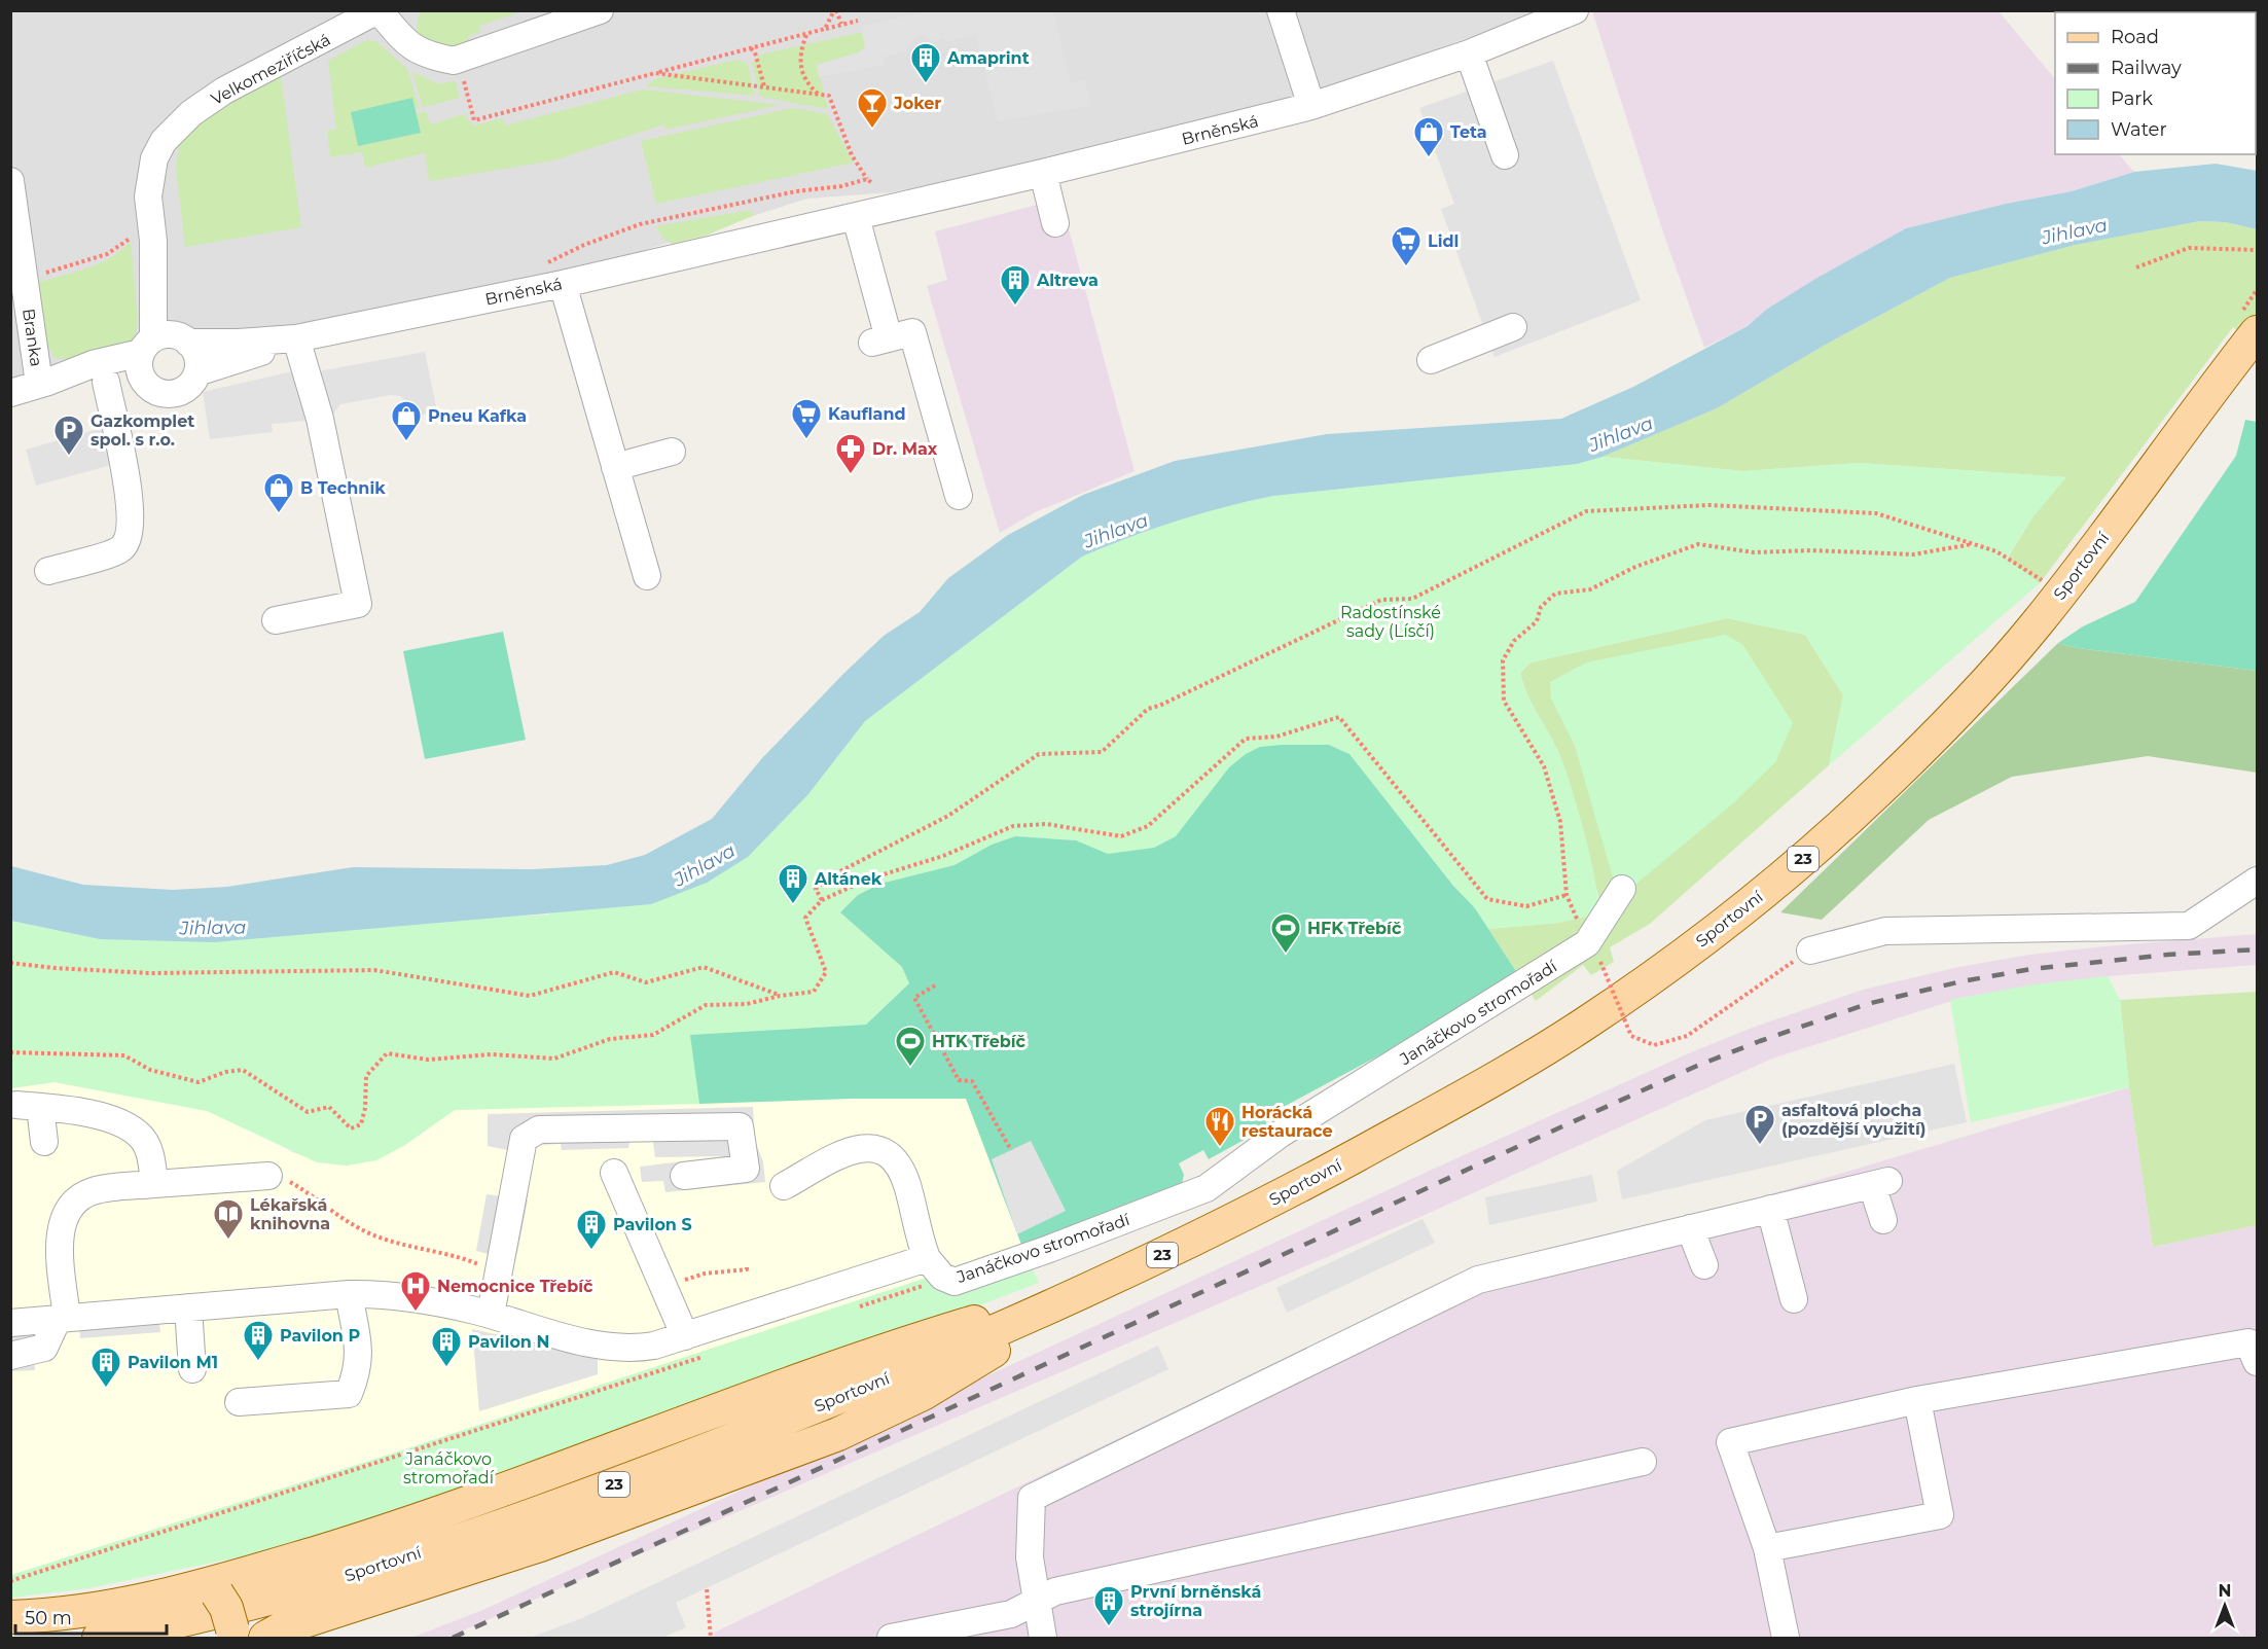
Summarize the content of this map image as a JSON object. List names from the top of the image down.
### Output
{
  "streets": {
    "main road": ["Sportovní", "23"],
    "street": [
      "Velkomeziříčská",
      "Brněnská",
      "Branka",
      "Janáčkovo stromořadí"
    ]
  },
  "crossings": [
    ["Velkomeziříčská", "Brněnská"],
    ["Brněnská", "Branka"]
  ],
  "water": ["Jihlava"],
  "parks": ["Radostínské sady (Lísčí)", "Janáčkovo stromořadí"],
  "places": {
    "building": [
      "Amaprint",
      "Altreva",
      "Altánek",
      "Pavilon S",
      "Pavilon P",
      "Pavilon N",
      "Pavilon M1",
      "První brněnská strojírna"
    ],
    "bar": ["Joker"],
    "shop": ["Teta", "Pneu Kafka", "B Technik"],
    "supermarket": ["Lidl", "Kaufland"],
    "parking": ["Gazkomplet spol. s r.o.", "asfaltová plocha (pozdější využití)"],
    "pharmacy": ["Dr. Max"],
    "sports": ["HFK Třebíč", "HTK Třebíč"],
    "restaurant": ["Horácká restaurace"],
    "library": ["Lékařská knihovna"],
    "hospital": ["Nemocnice Třebíč"]
  },
  "legend": [
    "Road",
    "Railway",
    "Park",
    "Water"
  ],
  "scale_bar": "50 m",
  "north": "top"
}
